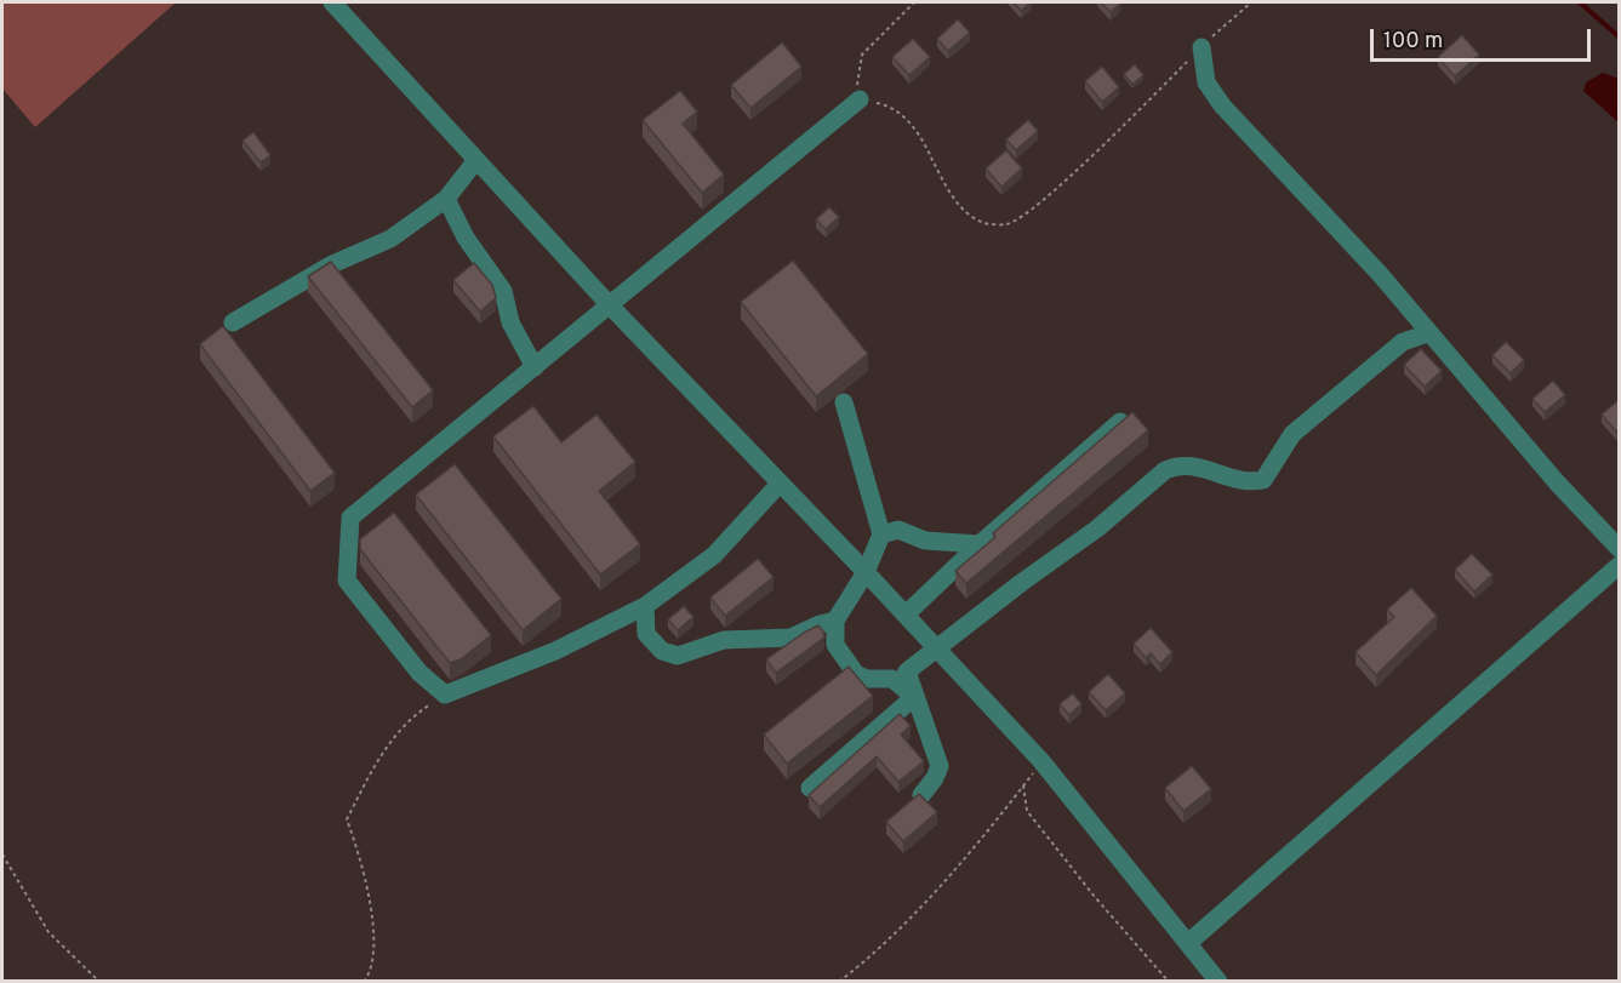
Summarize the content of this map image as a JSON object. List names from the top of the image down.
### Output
{
  "scale_bar": "100 m"
}
